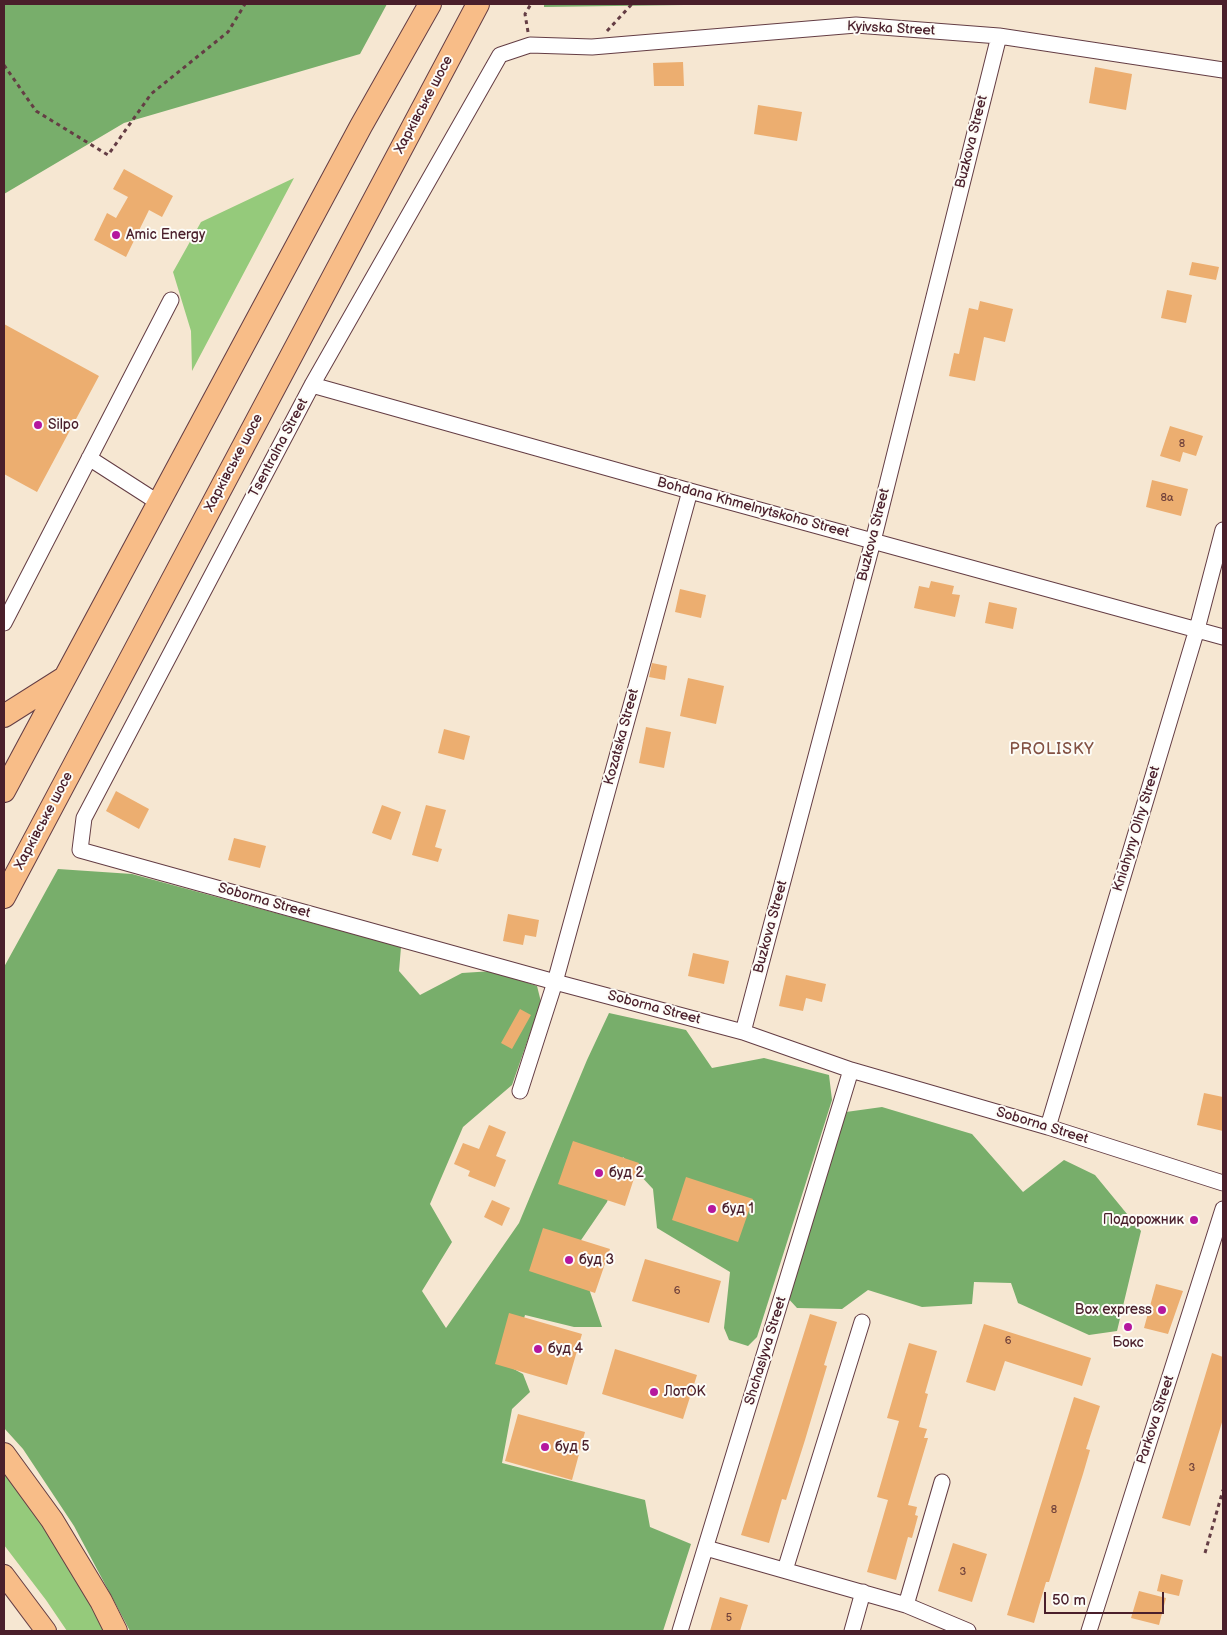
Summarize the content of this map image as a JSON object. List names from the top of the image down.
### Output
{
  "streets": {
    "highway": ["Харківське шосе"],
    "street": [
      "Kyivska Street",
      "Buzkova Street",
      "Tsentralna Street",
      "Bohdana Khmelnytskoho Street",
      "Kozatska Street",
      "Kniahyny Olhy Street",
      "Soborna Street",
      "Shchaslyva Street",
      "Parkova Street"
    ]
  },
  "crossings": [
    ["Kyivska Street", "Buzkova Street"],
    ["Kyivska Street", "Tsentralna Street"],
    ["Buzkova Street", "Bohdana Khmelnytskoho Street"],
    ["Buzkova Street", "Soborna Street"],
    ["Tsentralna Street", "Bohdana Khmelnytskoho Street"],
    ["Tsentralna Street", "Soborna Street"],
    ["Bohdana Khmelnytskoho Street", "Kozatska Street"],
    ["Bohdana Khmelnytskoho Street", "Kniahyny Olhy Street"],
    ["Kozatska Street", "Soborna Street"],
    ["Kniahyny Olhy Street", "Soborna Street"],
    ["Soborna Street", "Shchaslyva Street"]
  ],
  "districts": ["PROLISKY"],
  "places": [
    "Amic Energy",
    "Silpo",
    "буд 2",
    "буд 1",
    "Подорожник",
    "буд 3",
    "Box express",
    "Бокс",
    "буд 4",
    "ЛотОК",
    "буд 5"
  ],
  "house_numbers": [
    "8",
    "8а",
    "6",
    "6",
    "3",
    "8",
    "3",
    "5"
  ],
  "scale_bar": "50 m"
}
